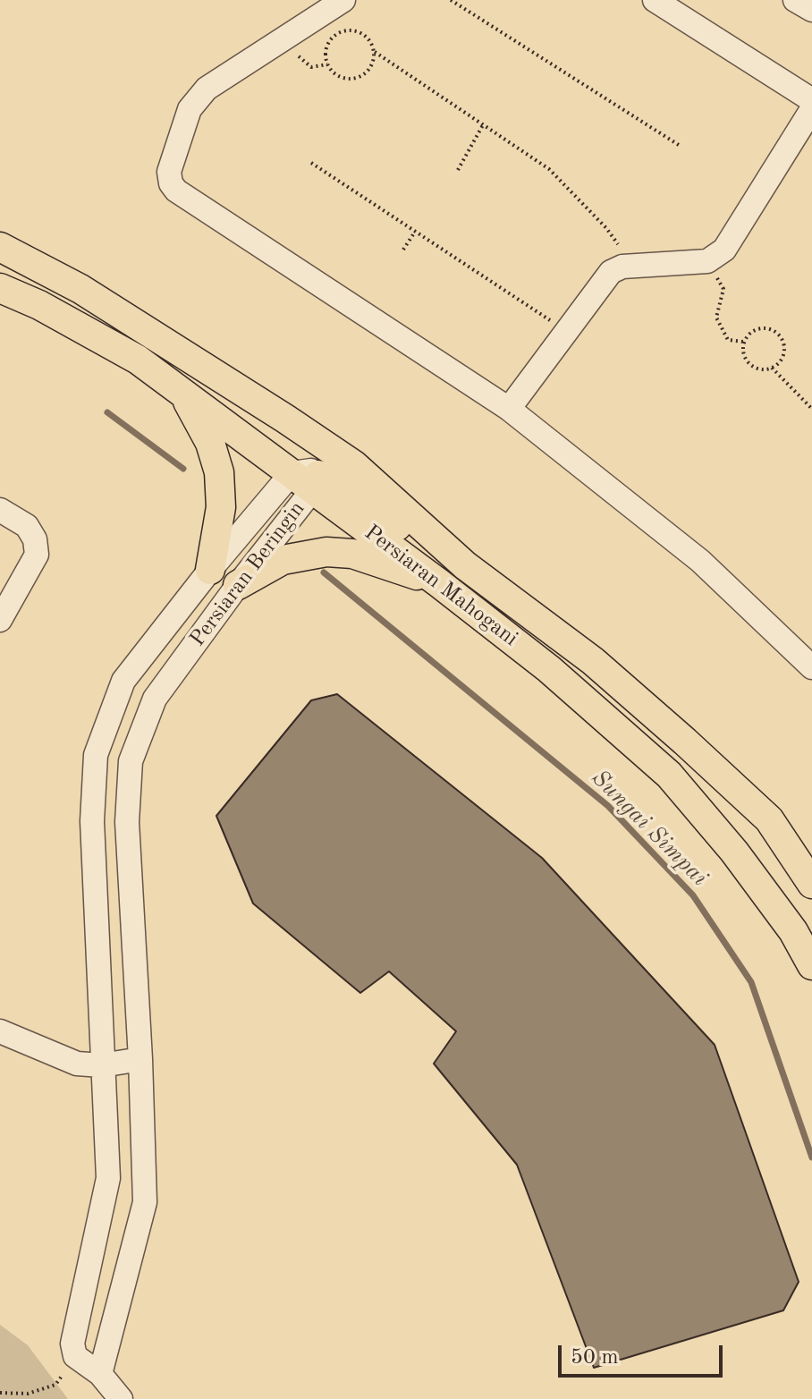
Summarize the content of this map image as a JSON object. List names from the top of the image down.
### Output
{
  "streets": {
    "main road": ["Persiaran Mahogani"],
    "street": ["Persiaran Beringin"]
  },
  "crossings": [
    ["Persiaran Beringin", "Persiaran Mahogani"]
  ],
  "water": ["Sungai Simpai"],
  "scale_bar": "50 m"
}
